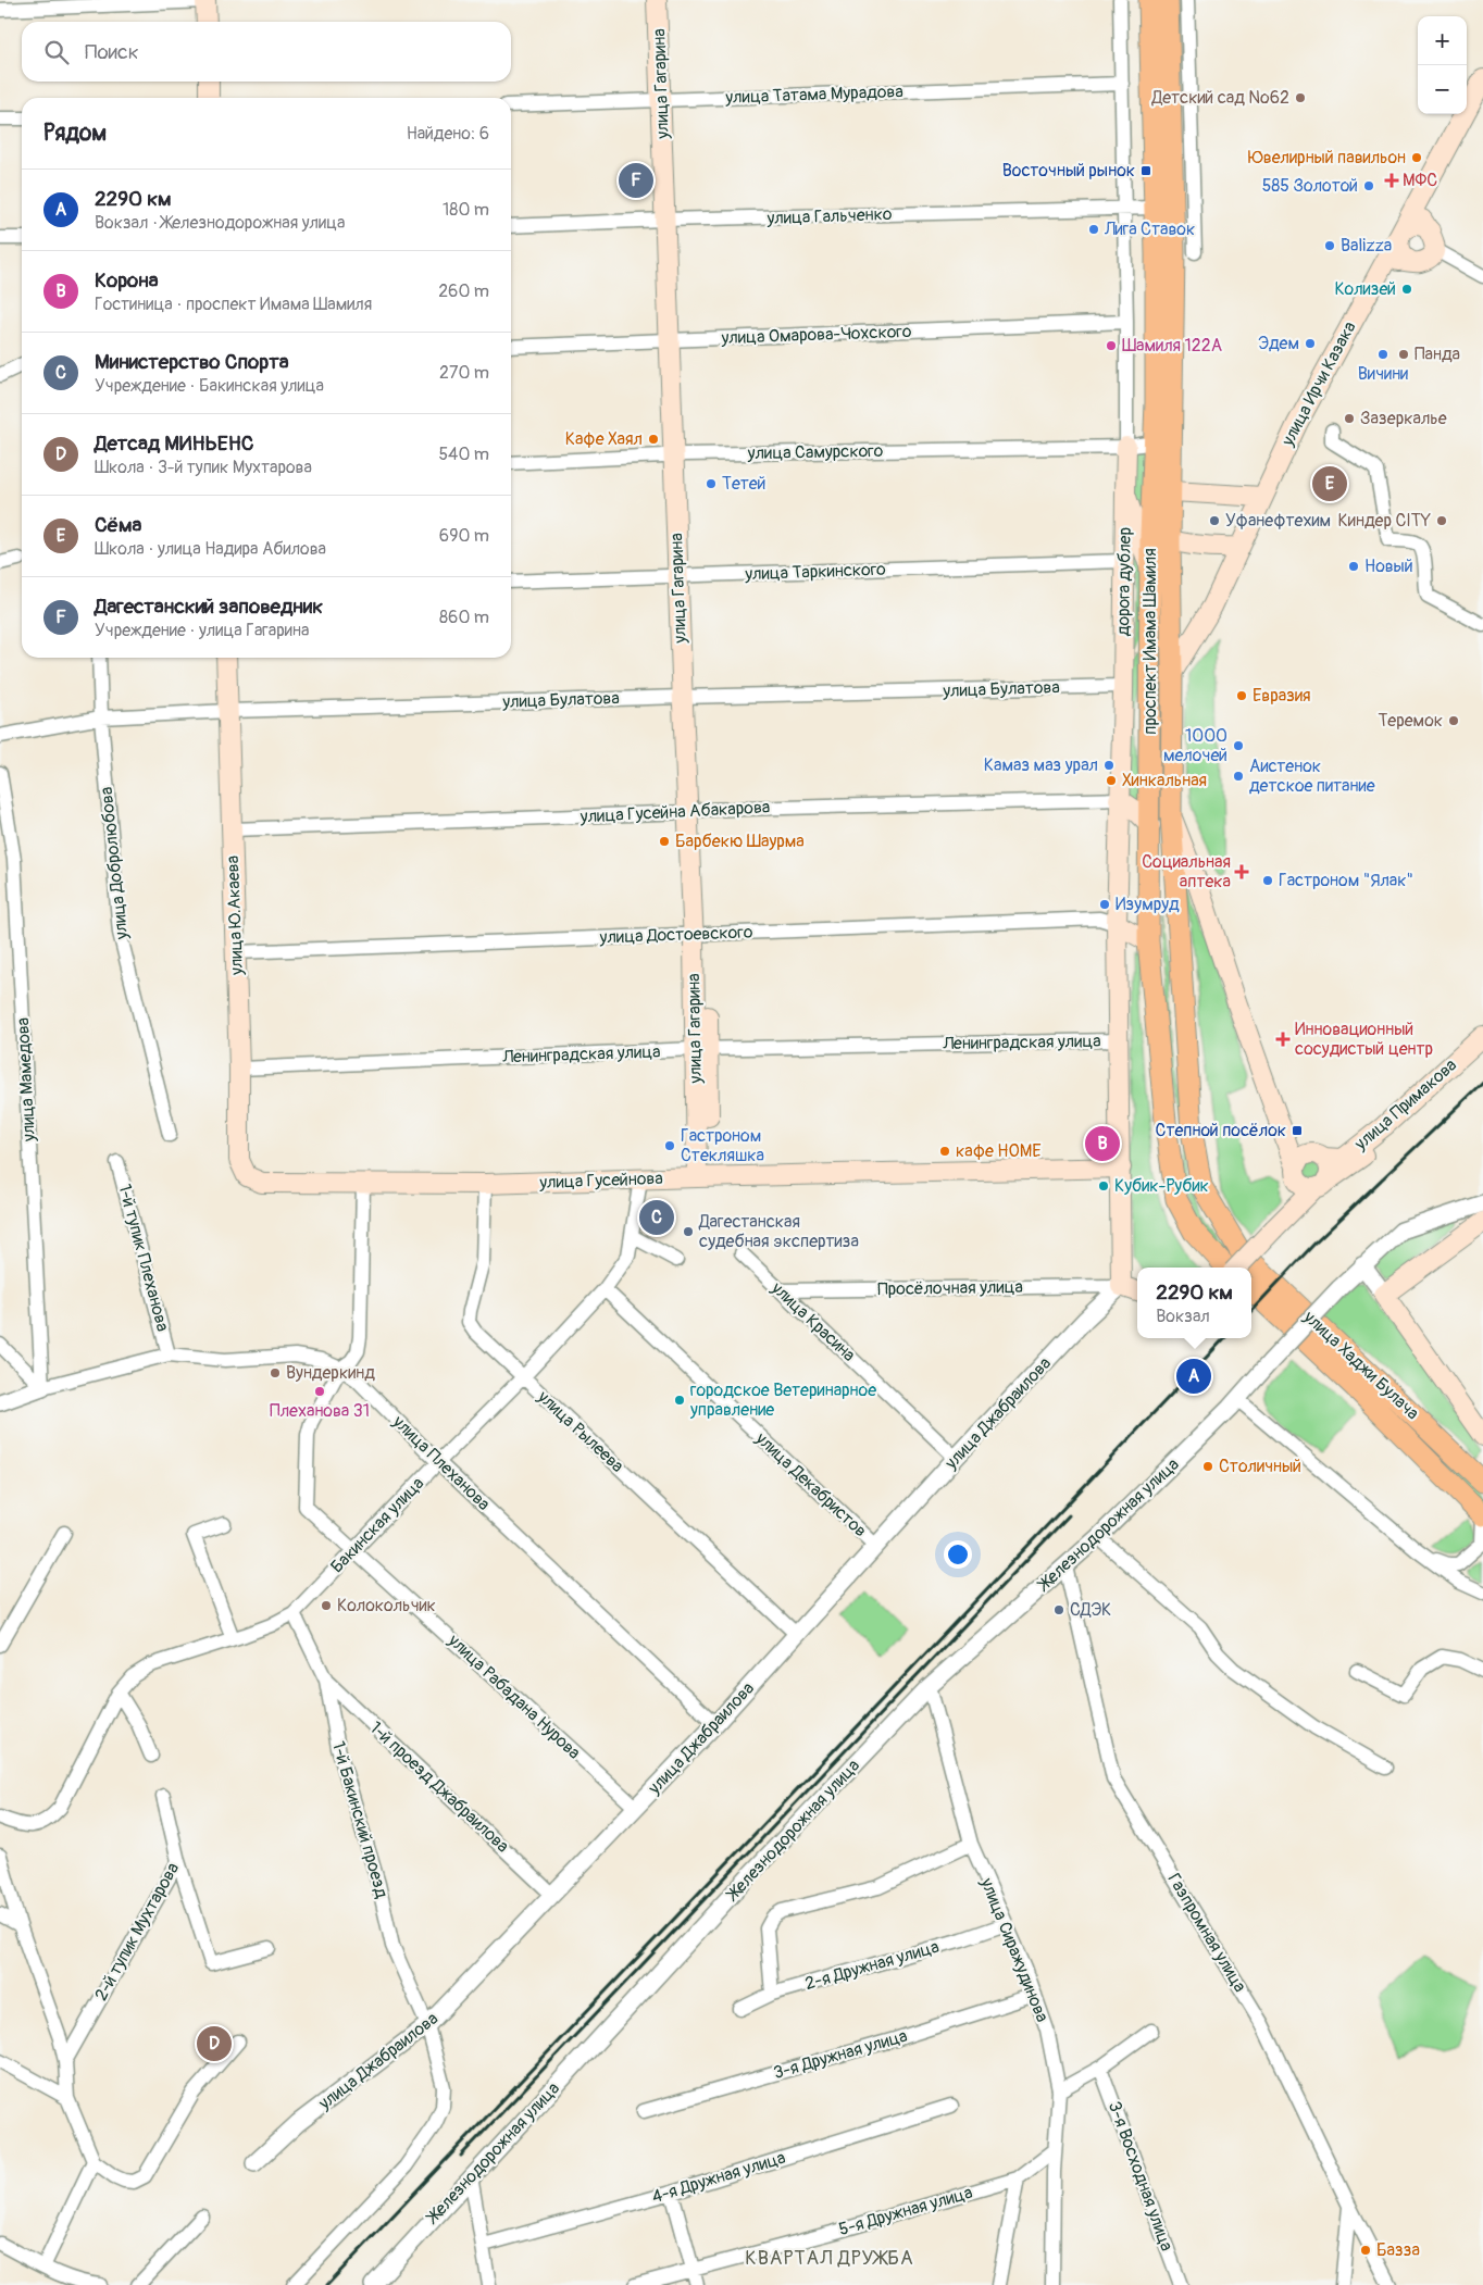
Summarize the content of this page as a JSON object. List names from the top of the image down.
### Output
{
  "streets": {
    "main road": [
      "улица Гагарина",
      "улица Ирчи Казака",
      "дорога дублер",
      "проспект Имама Шамиля",
      "улица Ю.Акаева",
      "улица Примакова",
      "улица Гусейнова",
      "улица Хаджи Булача"
    ],
    "street": [
      "улица Татама Мурадова",
      "улица Гальченко",
      "улица Омарова-Чохского",
      "улица Самурского",
      "улица Таркинского",
      "улица Булатова",
      "улица Гусейна Абакарова",
      "улица Добролюбова",
      "улица Достоевского",
      "Ленинградская улица",
      "улица Мамедова",
      "1-й тупик Плеханова",
      "Просёлочная улица",
      "улица Красина",
      "улица Джабраилова",
      "улица Рылеева",
      "улица Плеханова",
      "улица Декабристов",
      "Железнодорожная улица",
      "Бакинская улица",
      "улица Рабадана Нурова",
      "1-й проезд Джабраилова",
      "1-й Бакинский проезд",
      "2-й тупик Мухтарова",
      "Газпромная улица",
      "улица Сиражудинова",
      "2-я Дружная улица",
      "3-я Дружная улица",
      "3-я Восходная улица",
      "4-я Дружная улица",
      "5-я Дружная улица"
    ]
  },
  "crossings": [
    ["улица Гагарина", "улица Татама Мурадова"],
    ["улица Гагарина", "улица Гальченко"],
    ["улица Гагарина", "улица Омарова-Чохского"],
    ["улица Гагарина", "улица Самурского"],
    ["улица Гагарина", "улица Таркинского"],
    ["улица Гагарина", "улица Булатова"],
    ["улица Гагарина", "улица Гусейна Абакарова"],
    ["улица Гагарина", "улица Достоевского"],
    ["улица Гагарина", "Ленинградская улица"],
    ["улица Гагарина", "улица Гусейнова"],
    ["улица Гальченко", "проспект Имама Шамиля"],
    ["улица Ирчи Казака", "проспект Имама Шамиля"],
    ["улица Самурского", "дорога дублер"],
    ["улица Самурского", "проспект Имама Шамиля"],
    ["улица Таркинского", "дорога дублер"],
    ["дорога дублер", "проспект Имама Шамиля"],
    ["дорога дублер", "улица Булатова"],
    ["проспект Имама Шамиля", "улица Булатова"],
    ["проспект Имама Шамиля", "улица Гусейна Абакарова"],
    ["проспект Имама Шамиля", "улица Достоевского"],
    ["проспект Имама Шамиля", "Ленинградская улица"],
    ["проспект Имама Шамиля", "улица Примакова"],
    ["проспект Имама Шамиля", "улица Гусейнова"],
    ["проспект Имама Шамиля", "Просёлочная улица"],
    ["проспект Имама Шамиля", "улица Хаджи Булача"],
    ["проспект Имама Шамиля", "улица Джабраилова"],
    ["улица Булатова", "улица Добролюбова"],
    ["улица Булатова", "улица Ю.Акаева"],
    ["улица Гусейна Абакарова", "улица Ю.Акаева"],
    ["улица Ю.Акаева", "улица Достоевского"],
    ["улица Ю.Акаева", "Ленинградская улица"],
    ["улица Ю.Акаева", "улица Гусейнова"],
    ["улица Мамедова", "улица Плеханова"],
    ["улица Гусейнова", "улица Рылеева"],
    ["улица Гусейнова", "Бакинская улица"],
    ["улица Гусейнова", "улица Рабадана Нурова"],
    ["1-й тупик Плеханова", "улица Плеханова"],
    ["Просёлочная улица", "улица Красина"],
    ["Просёлочная улица", "улица Джабраилова"],
    ["улица Красина", "улица Джабраилова"],
    ["улица Джабраилова", "улица Рылеева"],
    ["улица Джабраилова", "улица Плеханова"],
    ["улица Джабраилова", "улица Декабристов"],
    ["улица Джабраилова", "улица Рабадана Нурова"],
    ["улица Джабраилова", "1-й проезд Джабраилова"],
    ["улица Джабраилова", "1-й Бакинский проезд"],
    ["улица Рылеева", "Бакинская улица"],
    ["улица Плеханова", "Бакинская улица"],
    ["улица Плеханова", "улица Рабадана Нурова"],
    ["улица Декабристов", "Бакинская улица"],
    ["Железнодорожная улица", "Газпромная улица"],
    ["Железнодорожная улица", "улица Сиражудинова"],
    ["Бакинская улица", "улица Рабадана Нурова"],
    ["Бакинская улица", "1-й Бакинский проезд"],
    ["1-й проезд Джабраилова", "1-й Бакинский проезд"],
    ["улица Сиражудинова", "2-я Дружная улица"],
    ["улица Сиражудинова", "3-я Дружная улица"]
  ],
  "districts": ["КВАРТАЛ ДРУЖБА"],
  "places": {
    "other": [
      "Детский сад №62",
      "Ювелирный павильон",
      "585 Золотой",
      "Лига Ставок",
      "Balizza",
      "Колизей",
      "Эдем",
      "Шамиля 122А",
      "Вичини",
      "Панда",
      "Зазеркалье",
      "Кафе Хаял",
      "Тетей",
      "Уфанефтехим",
      "Киндер CITY",
      "Новый",
      "Евразия",
      "Теремок",
      "1000 мелочей",
      "Камаз маз урал",
      "Аистенок детское питание",
      "Хинкальная",
      "Барбекю Шаурма",
      "Гастроном \"Ялак\"",
      "Изумруд",
      "Гастроном Стекляшка",
      "кафе HOME",
      "Кубик-Рубик",
      "Дагестанская судебная экспертиза",
      "Вундеркинд",
      "Плеханова 31",
      "городское Ветеринарное управление",
      "Столичный",
      "Колокольчик",
      "СДЭК",
      "Базза"
    ],
    "transit": ["Восточный рынок", "Степной посёлок"],
    "health": ["МФС", "Социальная аптека", "Инновационный сосудистый центр"]
  },
  "page": {
    "map_buttons": ["+", "−"],
    "search": "Поиск",
    "heading": ["Рядом", "Найдено: 6"],
    "pins": [
      "F",
      "E",
      "B",
      "C",
      "A",
      "D"
    ],
    "list": [
      {
        "mark": "A",
        "name": "2290 км",
        "note": "Вокзал · Железнодорожная улица",
        "value": "180 m"
      },
      {
        "mark": "B",
        "name": "Корона",
        "note": "Гостиница · проспект Имама Шамиля",
        "value": "260 m"
      },
      {
        "mark": "C",
        "name": "Министерство Спорта",
        "note": "Учреждение · Бакинская улица",
        "value": "270 m"
      },
      {
        "mark": "D",
        "name": "Детсад МИНЬЕНС",
        "note": "Школа · 3-й тупик Мухтарова",
        "value": "540 m"
      },
      {
        "mark": "E",
        "name": "Сёма",
        "note": "Школа · улица Надира Абилова",
        "value": "690 m"
      },
      {
        "mark": "F",
        "name": "Дагестанский заповедник",
        "note": "Учреждение · улица Гагарина",
        "value": "860 m"
      }
    ],
    "popup": ["2290 км", "Вокзал"]
  }
}
